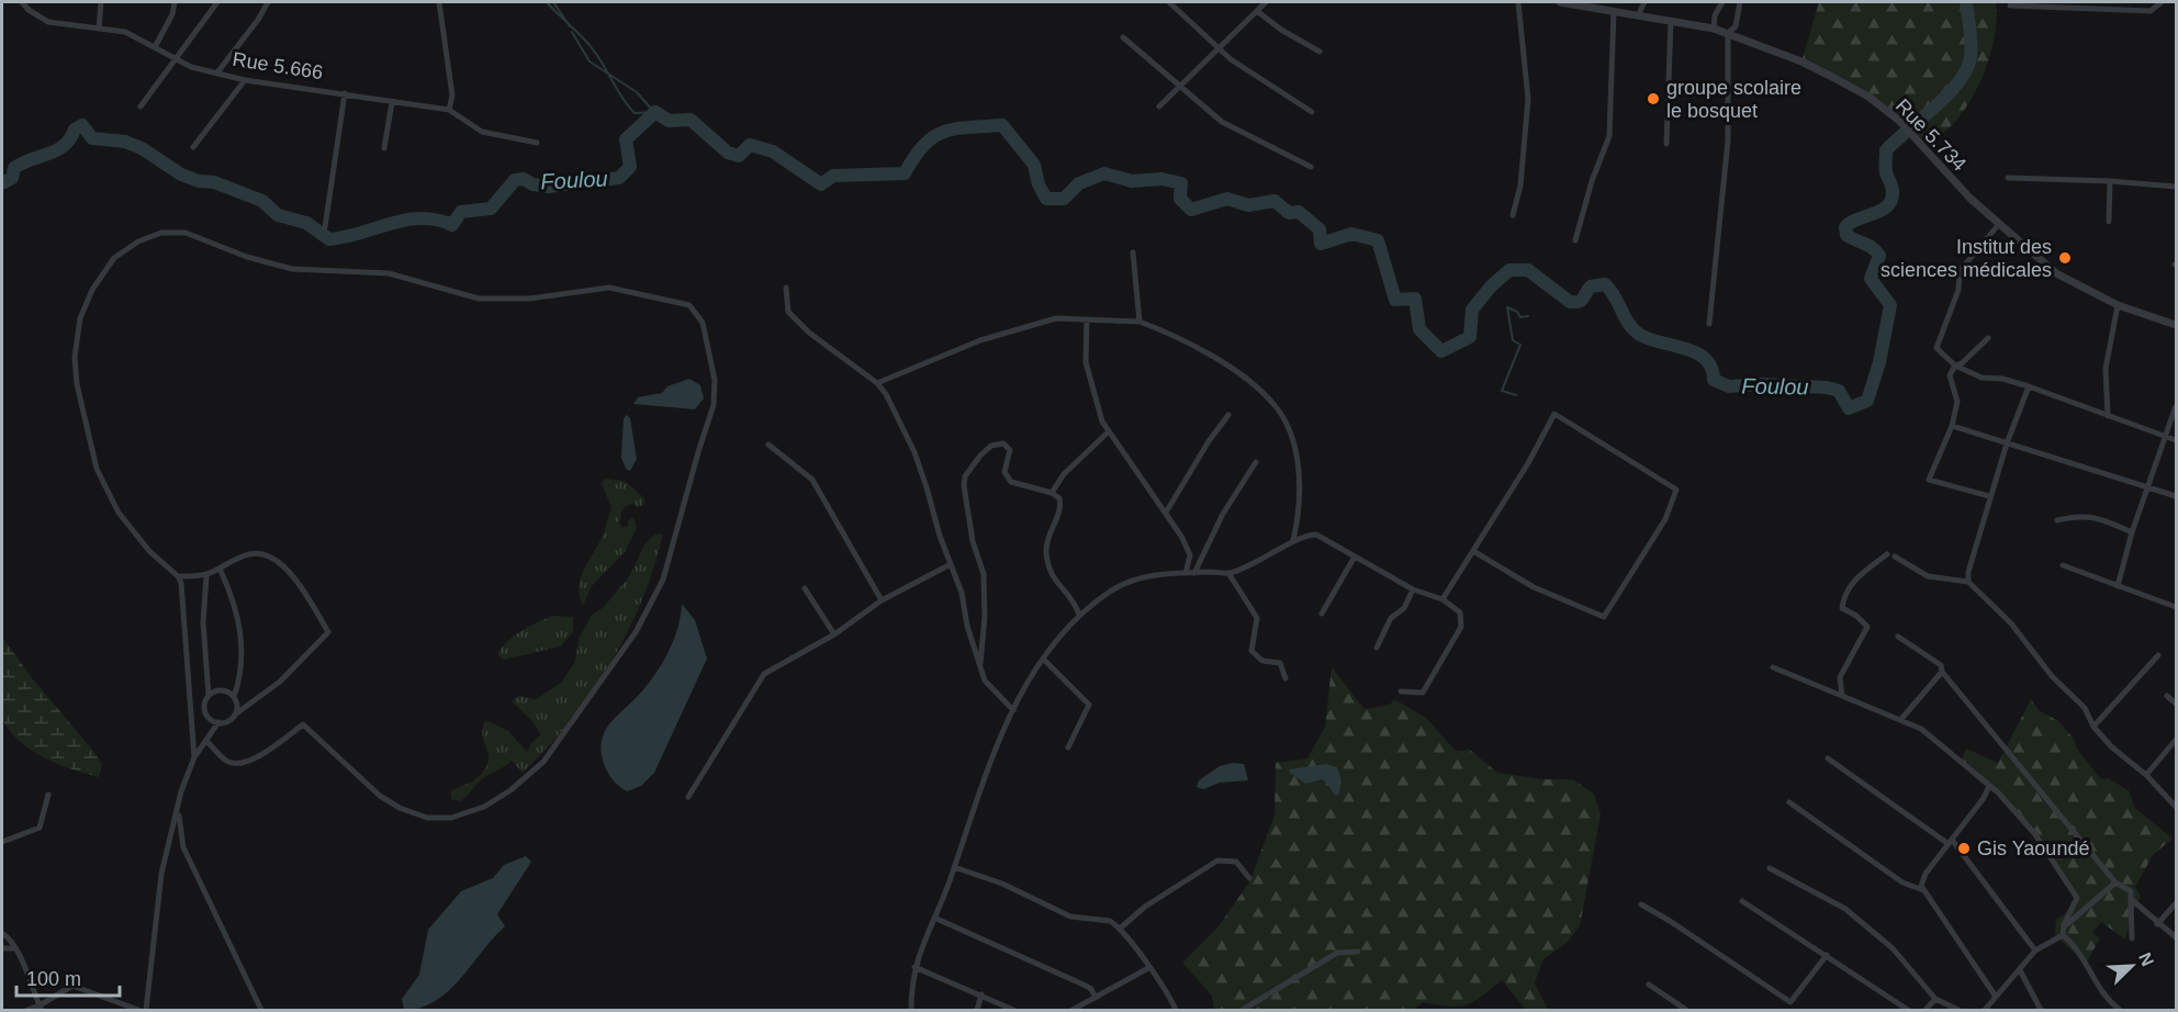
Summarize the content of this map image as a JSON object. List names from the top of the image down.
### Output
{
  "streets": {
    "street": ["Rue 5.666", "Rue 5.734"]
  },
  "water": ["Foulou"],
  "places": ["groupe scolaire le bosquet", "Institut des sciences médicales", "Gis Yaoundé"],
  "scale_bar": "100 m",
  "north": "top right"
}
